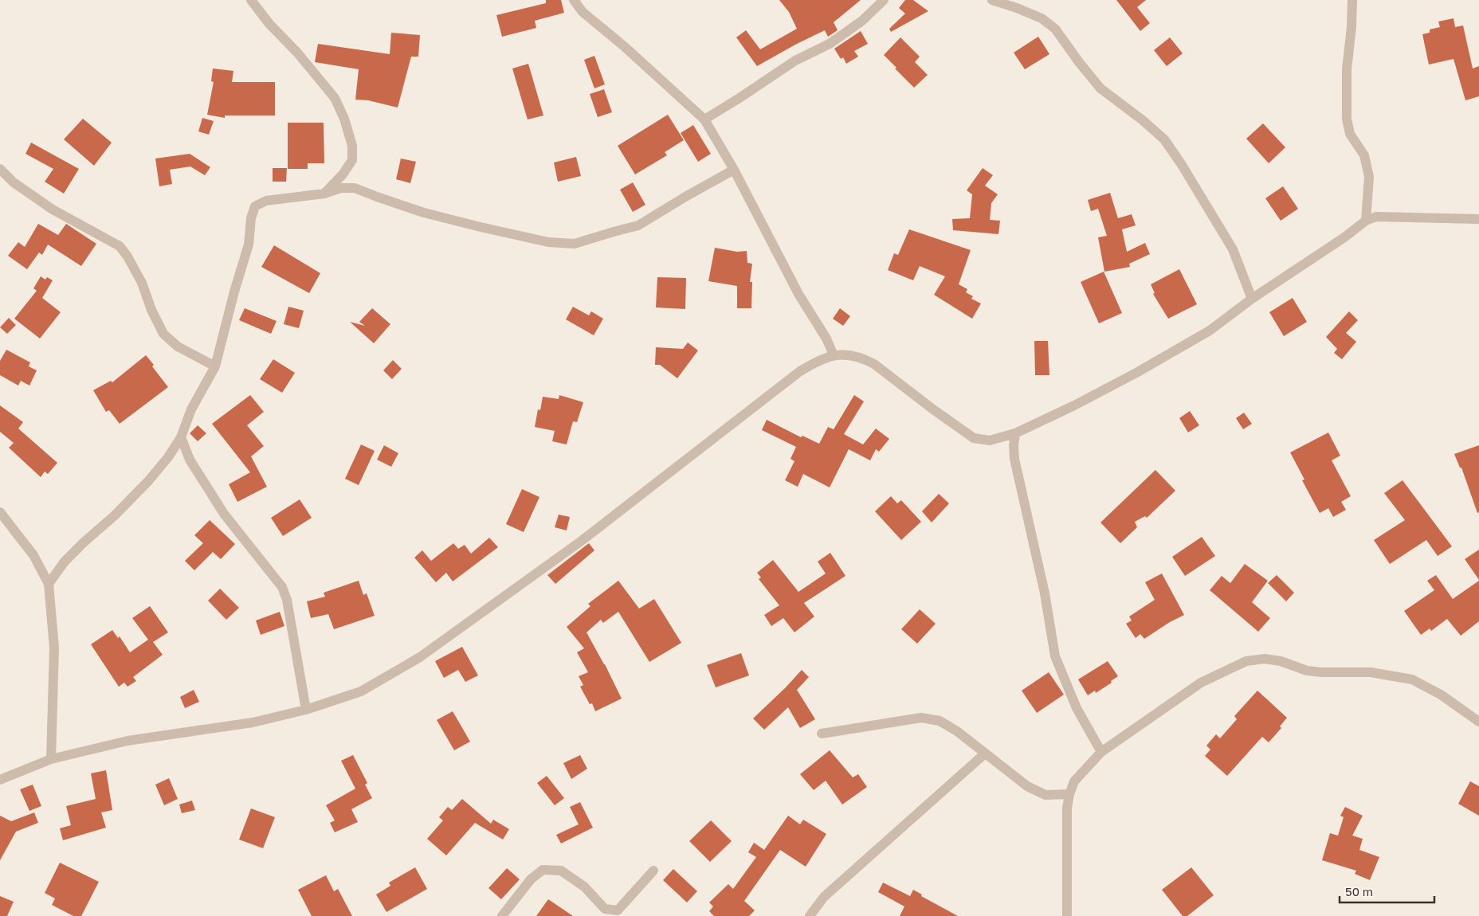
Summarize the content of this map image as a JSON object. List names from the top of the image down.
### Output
{
  "scale_bar": "50 m"
}
